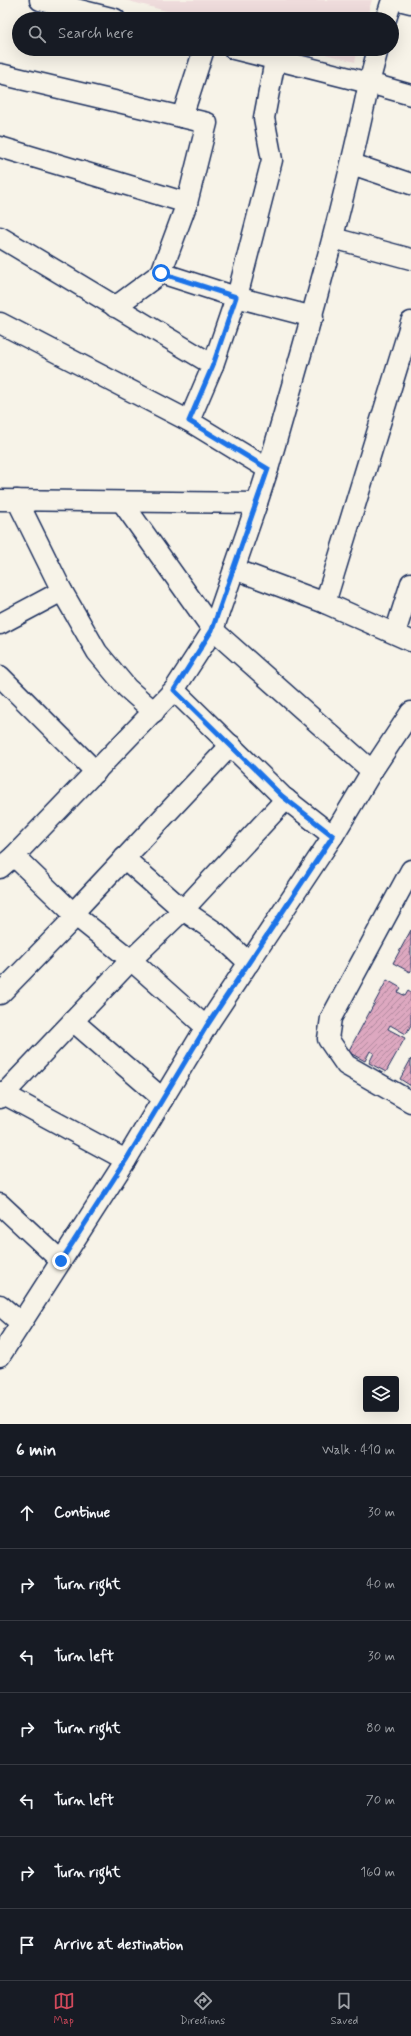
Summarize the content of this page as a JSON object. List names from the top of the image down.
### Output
{
  "page": {
    "search": "Search here",
    "heading": ["6 min", "Walk · 410 m"],
    "list": [
      ["Continue", "30 m"],
      ["Turn right", "40 m"],
      ["Turn left", "30 m"],
      ["Turn right", "80 m"],
      ["Turn left", "70 m"],
      ["Turn right", "160 m"],
      "Arrive at destination"
    ],
    "nav": ["Map", "Directions", "Saved"]
  }
}
